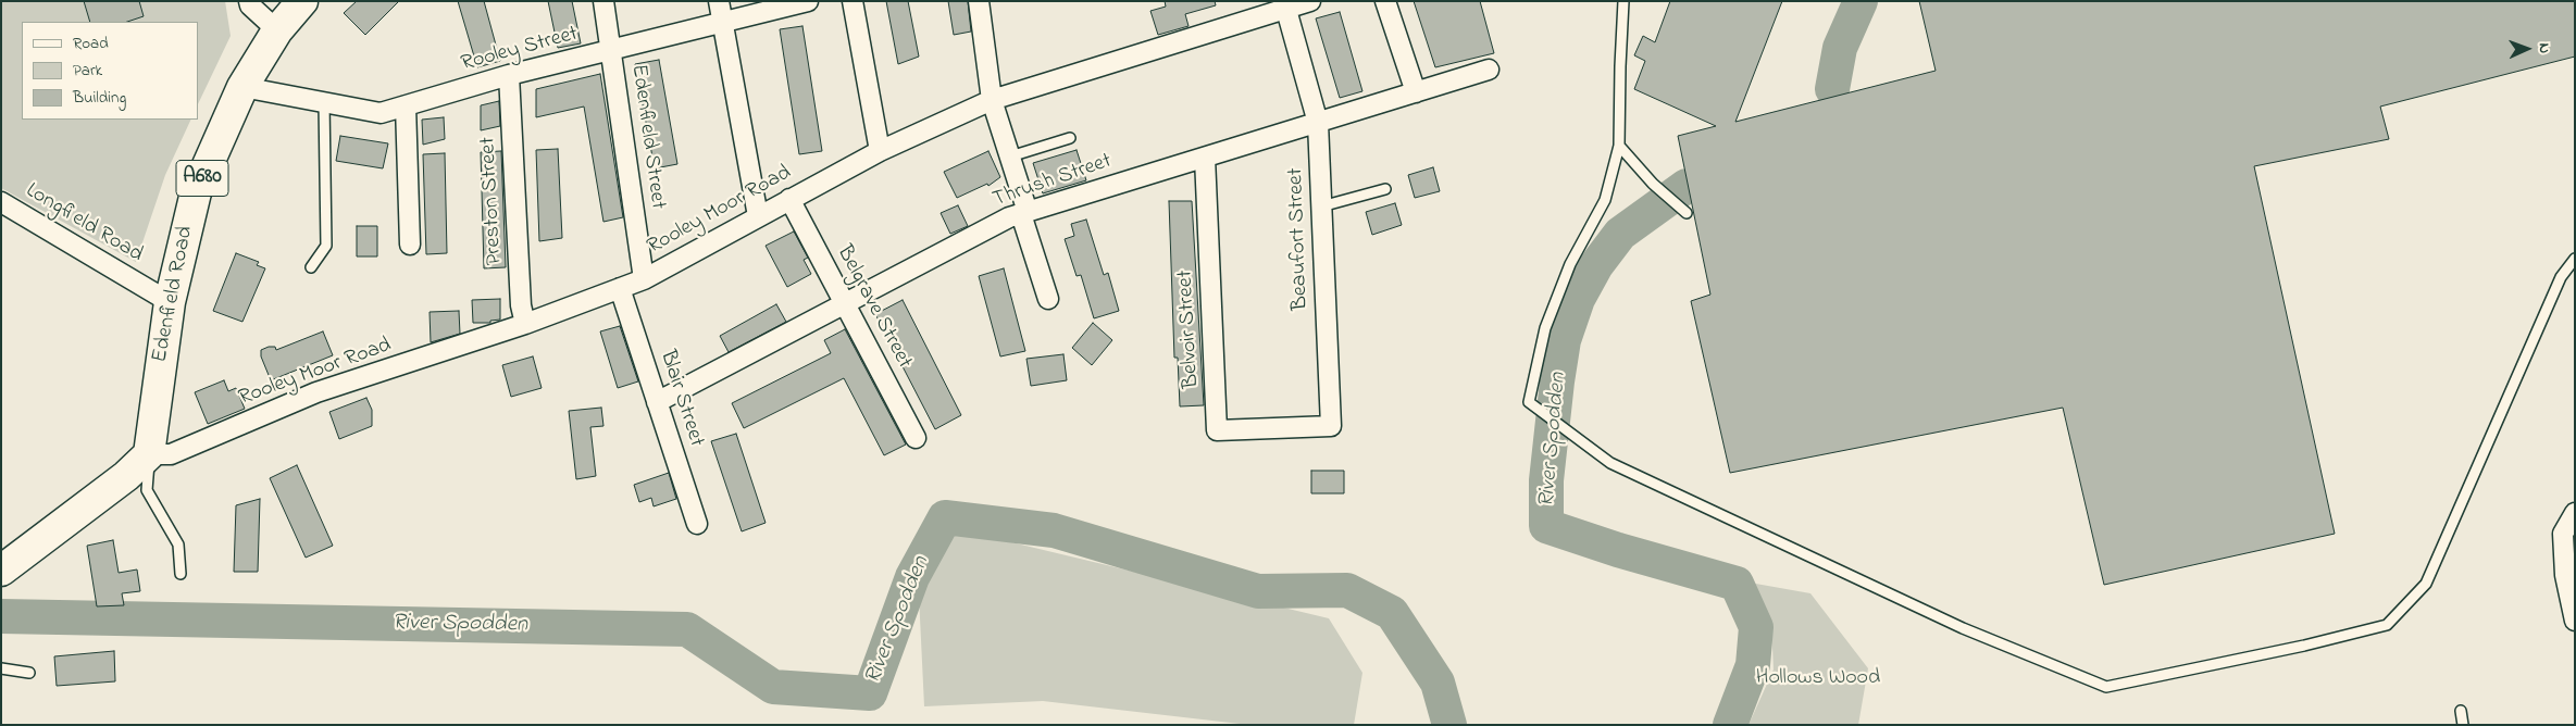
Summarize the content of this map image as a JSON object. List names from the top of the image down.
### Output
{
  "streets": {
    "main road": ["A680", "Edenfield Road"],
    "street": [
      "Rooley Street",
      "Edenfield Street",
      "Thrush Street",
      "Preston Street",
      "Rooley Moor Road",
      "Longfield Road",
      "Beaufort Street",
      "Belgrave Street",
      "Belvoir Street",
      "Blair Street"
    ]
  },
  "crossings": [
    ["Rooley Street", "Edenfield Street"],
    ["Rooley Street", "Preston Street"],
    ["Rooley Street", "Edenfield Road"],
    ["Edenfield Street", "Rooley Moor Road"],
    ["Thrush Street", "Beaufort Street"],
    ["Thrush Street", "Belgrave Street"],
    ["Thrush Street", "Belvoir Street"],
    ["Thrush Street", "Blair Street"],
    ["Preston Street", "Rooley Moor Road"],
    ["Rooley Moor Road", "Beaufort Street"],
    ["Rooley Moor Road", "Edenfield Road"],
    ["Rooley Moor Road", "Belgrave Street"],
    ["Rooley Moor Road", "Blair Street"],
    ["Longfield Road", "Edenfield Road"],
    ["Beaufort Street", "Belvoir Street"]
  ],
  "water": ["River Spodden"],
  "parks": ["Hollows Wood"],
  "legend": ["Road", "Park", "Building"],
  "north": "right"
}
